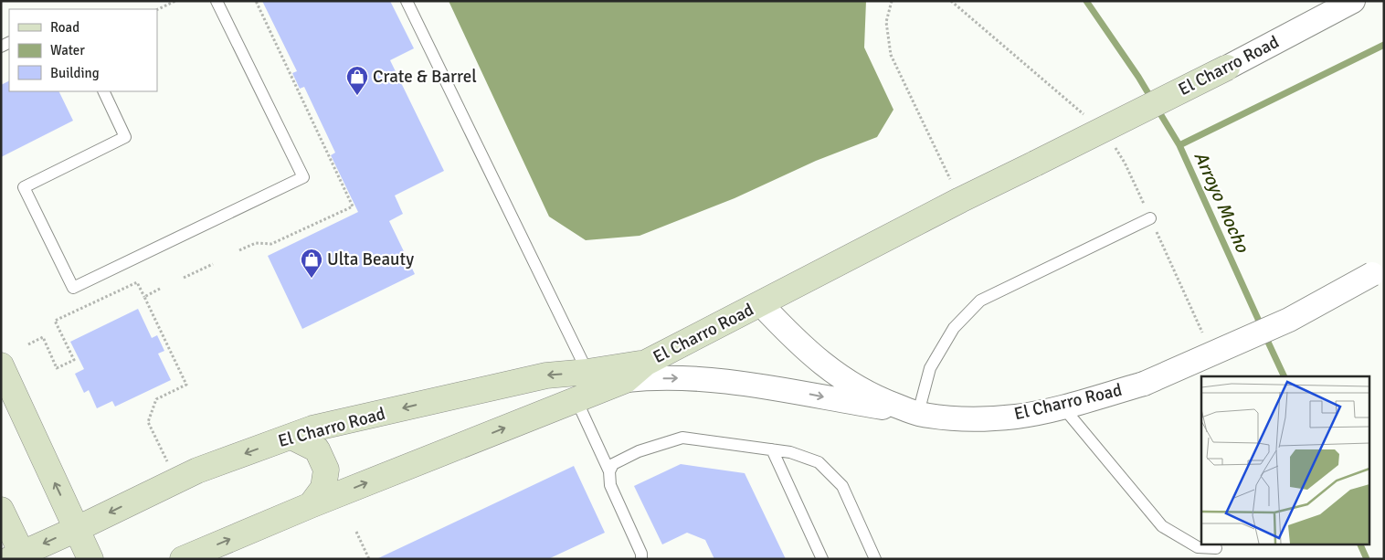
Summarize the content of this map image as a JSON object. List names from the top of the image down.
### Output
{
  "streets": {
    "street": ["El Charro Road"]
  },
  "water": ["Arroyo Mocho"],
  "places": {
    "shop": ["Crate & Barrel", "Ulta Beauty"]
  },
  "legend": ["Road", "Water", "Building"]
}
